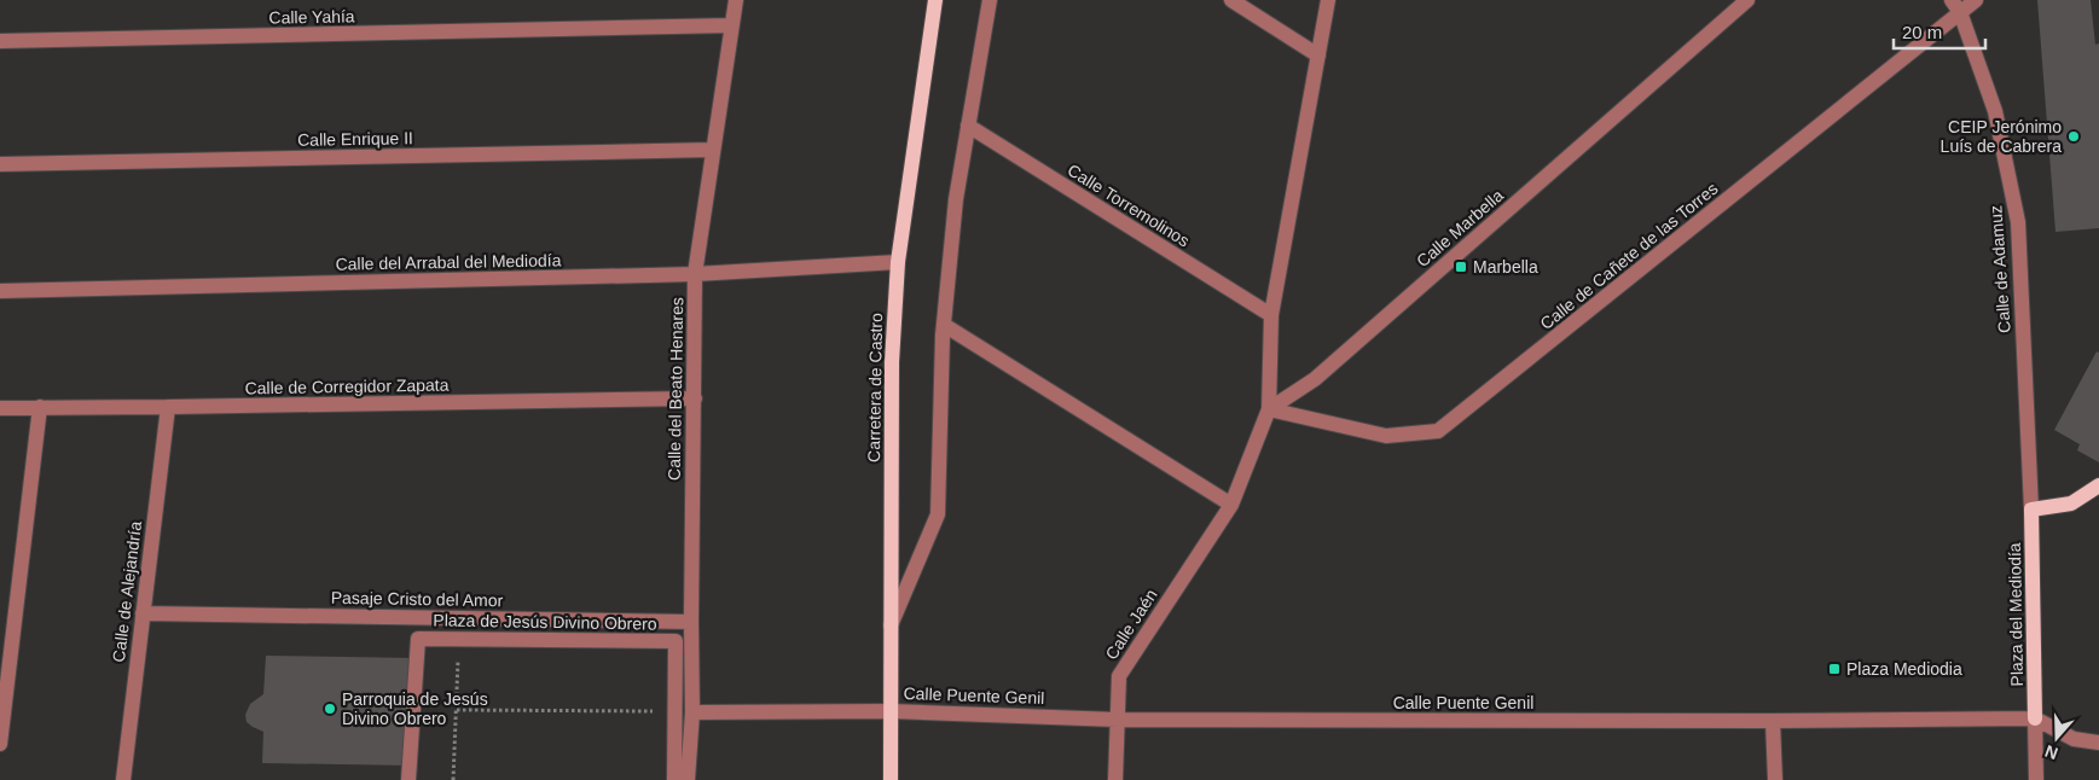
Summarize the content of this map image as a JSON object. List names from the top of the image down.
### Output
{
  "streets": {
    "main road": ["Carretera de Castro", "Plaza del Mediodía"],
    "street": [
      "Calle Yahía",
      "Calle Enrique II",
      "Calle Torremolinos",
      "Calle Marbella",
      "Calle de Cañete de las Torres",
      "Calle del Arrabal del Mediodía",
      "Calle de Adamuz",
      "Calle de Corregidor Zapata",
      "Calle del Beato Henares",
      "Calle de Alejandría",
      "Pasaje Cristo del Amor",
      "Plaza de Jesús Divino Obrero",
      "Calle Jaén",
      "Calle Puente Genil"
    ]
  },
  "crossings": [
    ["Calle Yahía", "Calle del Beato Henares"],
    ["Calle Enrique II", "Calle del Beato Henares"],
    ["Calle Marbella", "Calle de Cañete de las Torres"],
    ["Calle de Cañete de las Torres", "Calle de Adamuz"],
    ["Calle del Arrabal del Mediodía", "Carretera de Castro"],
    ["Calle del Arrabal del Mediodía", "Calle del Beato Henares"],
    ["Calle de Adamuz", "Plaza del Mediodía"],
    ["Calle de Corregidor Zapata", "Calle del Beato Henares"],
    ["Calle de Corregidor Zapata", "Calle de Alejandría"],
    ["Carretera de Castro", "Calle Puente Genil"],
    ["Calle del Beato Henares", "Pasaje Cristo del Amor"],
    ["Calle de Alejandría", "Pasaje Cristo del Amor"],
    ["Plaza del Mediodía", "Calle Puente Genil"],
    ["Calle Jaén", "Calle Puente Genil"]
  ],
  "places": {
    "other": ["CEIP Jerónimo Luís de Cabrera", "Parroquia de Jesús Divino Obrero"],
    "transit": ["Marbella", "Plaza Mediodia"]
  },
  "scale_bar": "20 m",
  "north": "bottom"
}
